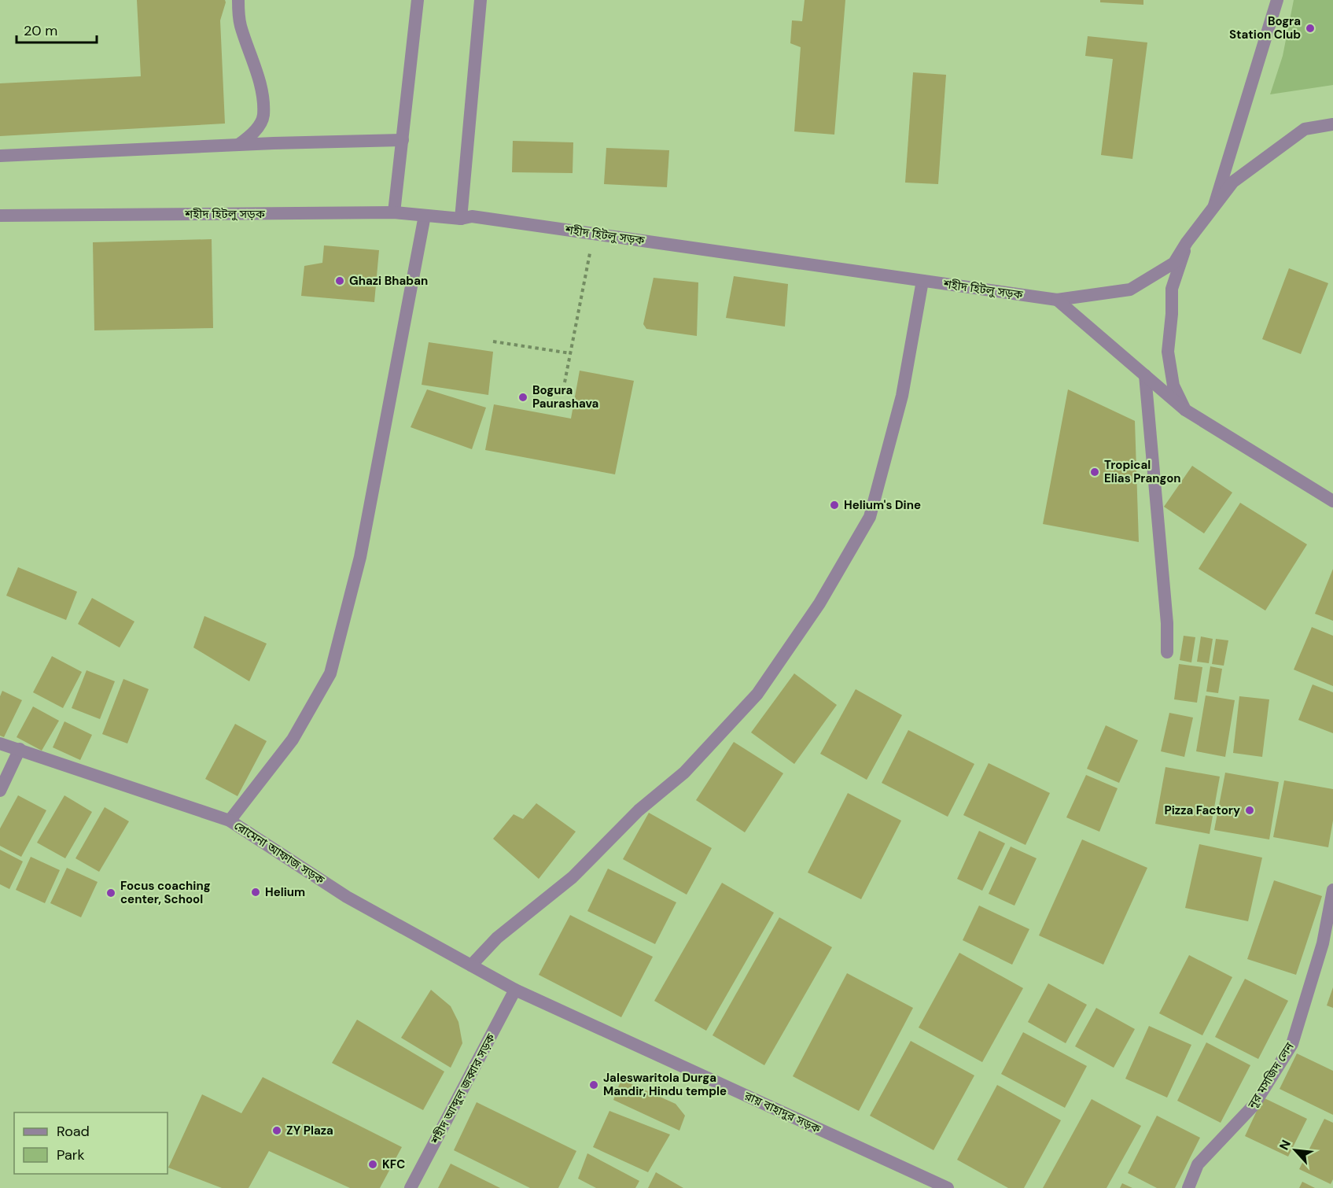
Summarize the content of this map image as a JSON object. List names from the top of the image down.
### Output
{
  "streets": {
    "street": [
      "শহীদ হিটলু সড়ক",
      "রোমেনা আফাজ সড়ক",
      "নূর মসজিদ লেন",
      "শহীদ আব্দুল জব্বার সড়ক",
      "রায় বাহাদুর সড়ক"
    ]
  },
  "crossings": [
    ["রোমেনা আফাজ সড়ক", "শহীদ আব্দুল জব্বার সড়ক"],
    ["রোমেনা আফাজ সড়ক", "রায় বাহাদুর সড়ক"],
    ["শহীদ আব্দুল জব্বার সড়ক", "রায় বাহাদুর সড়ক"]
  ],
  "places": [
    "Bogra Station Club",
    "Ghazi Bhaban",
    "Bogura Paurashava",
    "Tropical Elias Prangon",
    "Helium's Dine",
    "Pizza Factory",
    "Helium",
    "Focus coaching center, School",
    "Jaleswaritola Durga Mandir, Hindu temple",
    "ZY Plaza",
    "KFC"
  ],
  "legend": ["Road", "Park"],
  "scale_bar": "20 m",
  "north": "top left"
}
